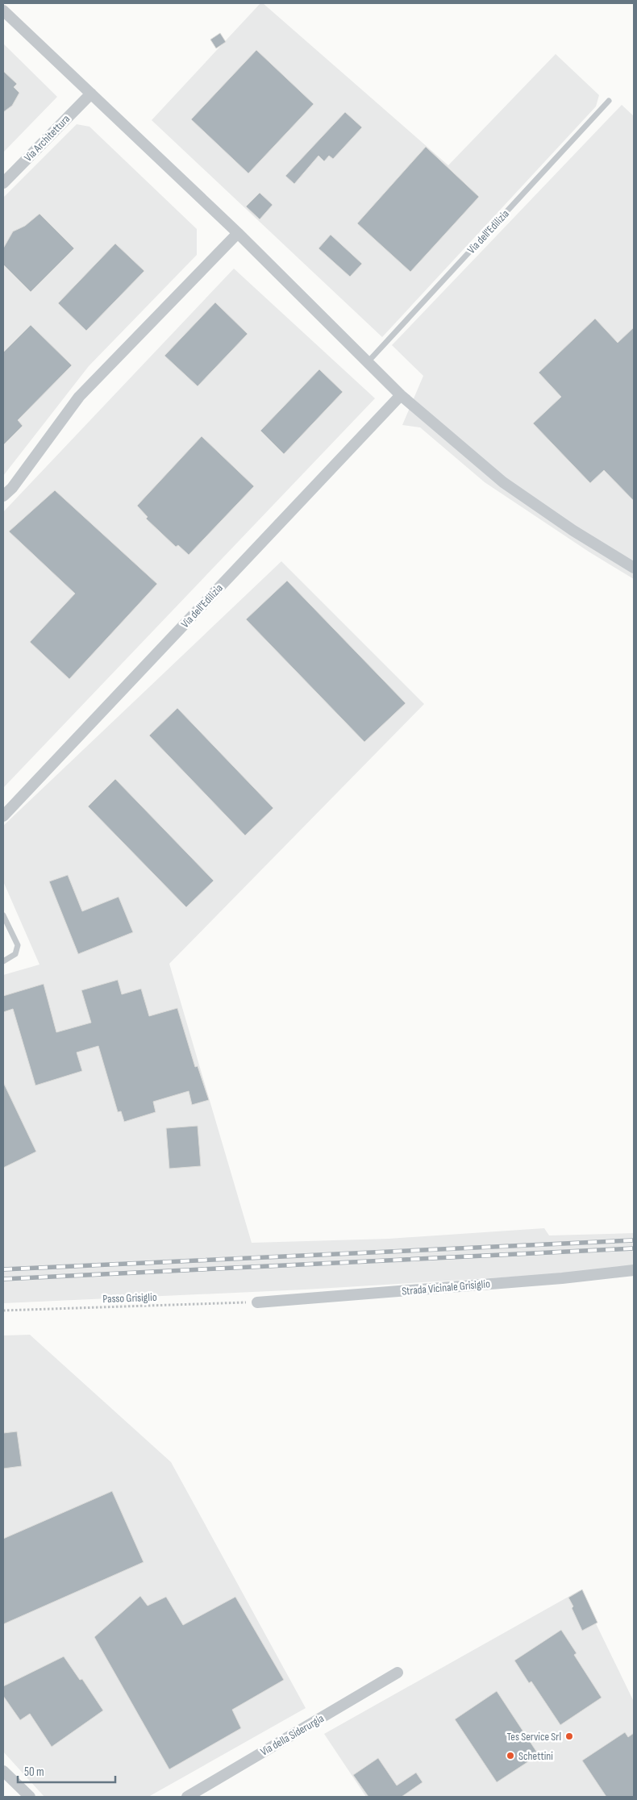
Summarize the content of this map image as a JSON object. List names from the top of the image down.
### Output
{
  "streets": {
    "street": [
      "Via Architettura",
      "Via dell'Edilizia",
      "Strada Vicinale Grisiglio",
      "Via della Siderurgia"
    ],
    "path": ["Passo Grisiglio"]
  },
  "crossings": [
    ["Strada Vicinale Grisiglio", "Passo Grisiglio"]
  ],
  "places": ["Tes Service Srl", "Schettini"],
  "scale_bar": "50 m"
}
